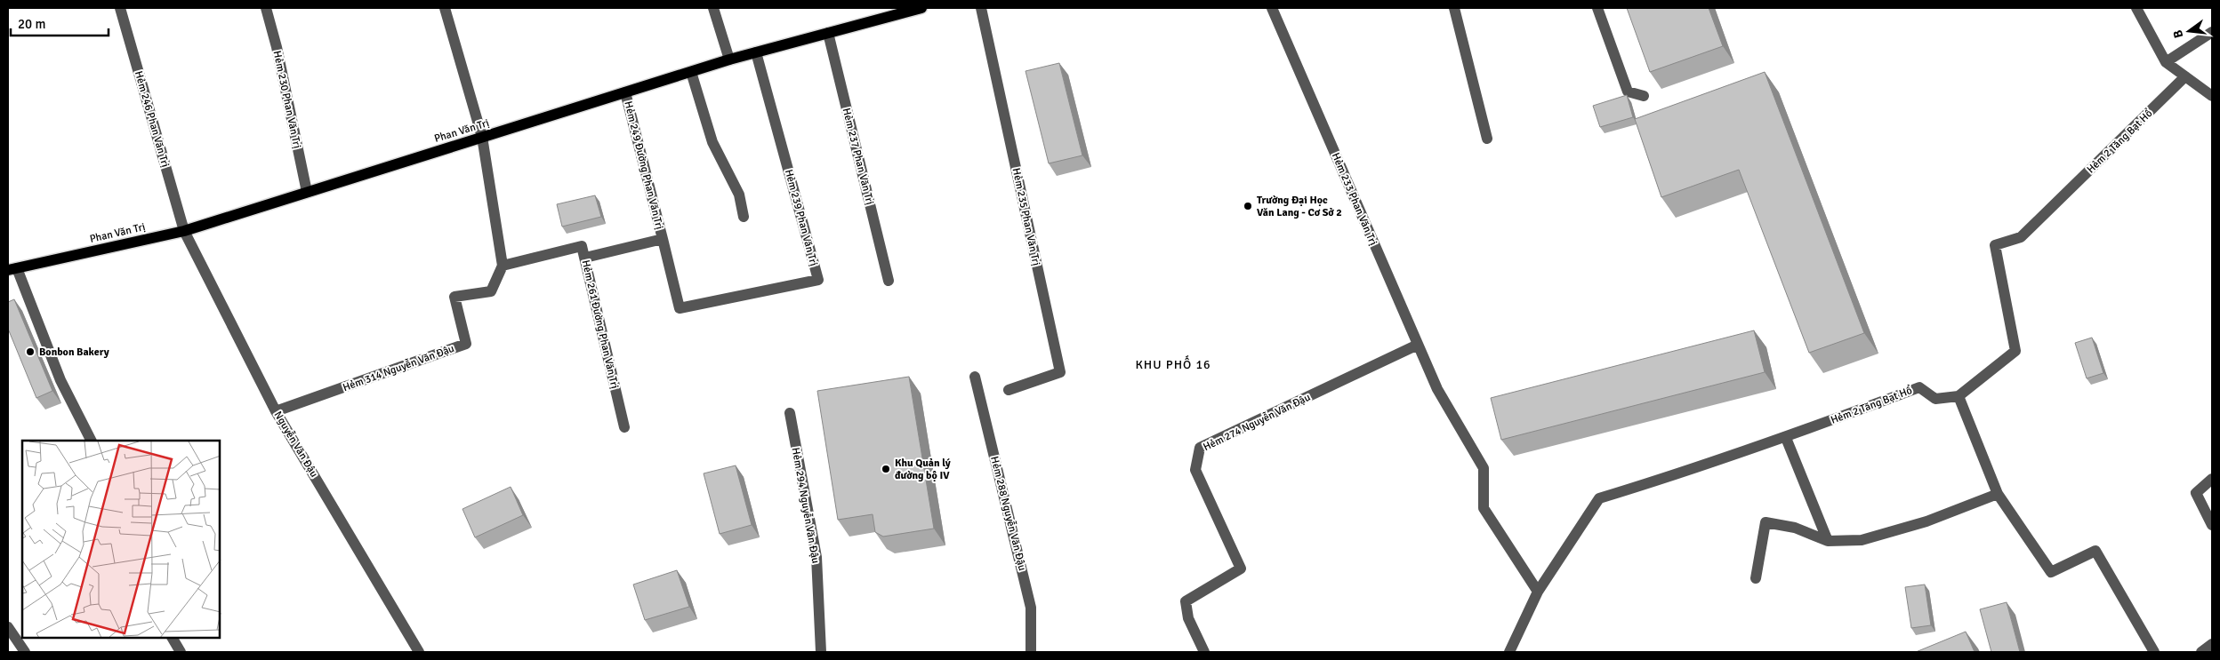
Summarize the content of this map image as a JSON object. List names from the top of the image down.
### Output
{
  "streets": {
    "main road": ["Phan Văn Trị"],
    "street": [
      "Hẻm 230 Phan Văn Trị",
      "Hẻm 246 Phan Văn Trị",
      "Hẻm 2 Tăng Bạt Hổ",
      "Hẻm 237 Phan Văn Trị",
      "Hẻm 249 Đường Phan Văn Trị",
      "Hẻm 233 Phan Văn Trị",
      "Hẻm 235 Phan Văn Trị",
      "Hẻm 239 Phan Văn Trị",
      "Hẻm 261 Đường Phan Văn Trị",
      "Hẻm 314 Nguyễn Văn Đậu",
      "Hẻm 274 Nguyễn Văn Đậu",
      "Nguyễn Văn Đậu",
      "Hẻm 294 Nguyễn Văn Đậu",
      "Hẻm 288 Nguyễn Văn Đậu"
    ]
  },
  "crossings": [
    ["Hẻm 230 Phan Văn Trị", "Phan Văn Trị"],
    ["Hẻm 246 Phan Văn Trị", "Phan Văn Trị"],
    ["Hẻm 246 Phan Văn Trị", "Nguyễn Văn Đậu"],
    ["Phan Văn Trị", "Hẻm 237 Phan Văn Trị"],
    ["Phan Văn Trị", "Hẻm 249 Đường Phan Văn Trị"],
    ["Phan Văn Trị", "Hẻm 239 Phan Văn Trị"],
    ["Phan Văn Trị", "Nguyễn Văn Đậu"],
    ["Hẻm 2 Tăng Bạt Hổ", "Hẻm 233 Phan Văn Trị"],
    ["Hẻm 249 Đường Phan Văn Trị", "Hẻm 239 Phan Văn Trị"],
    ["Hẻm 249 Đường Phan Văn Trị", "Hẻm 261 Đường Phan Văn Trị"],
    ["Hẻm 233 Phan Văn Trị", "Hẻm 274 Nguyễn Văn Đậu"],
    ["Hẻm 261 Đường Phan Văn Trị", "Hẻm 314 Nguyễn Văn Đậu"],
    ["Hẻm 314 Nguyễn Văn Đậu", "Nguyễn Văn Đậu"]
  ],
  "districts": ["KHU PHỐ 16"],
  "places": ["Trường Đại Học Văn Lang - Cơ Sở 2", "Bonbon Bakery", "Khu Quản lý đường bộ IV"],
  "scale_bar": "20 m",
  "north": "left"
}
